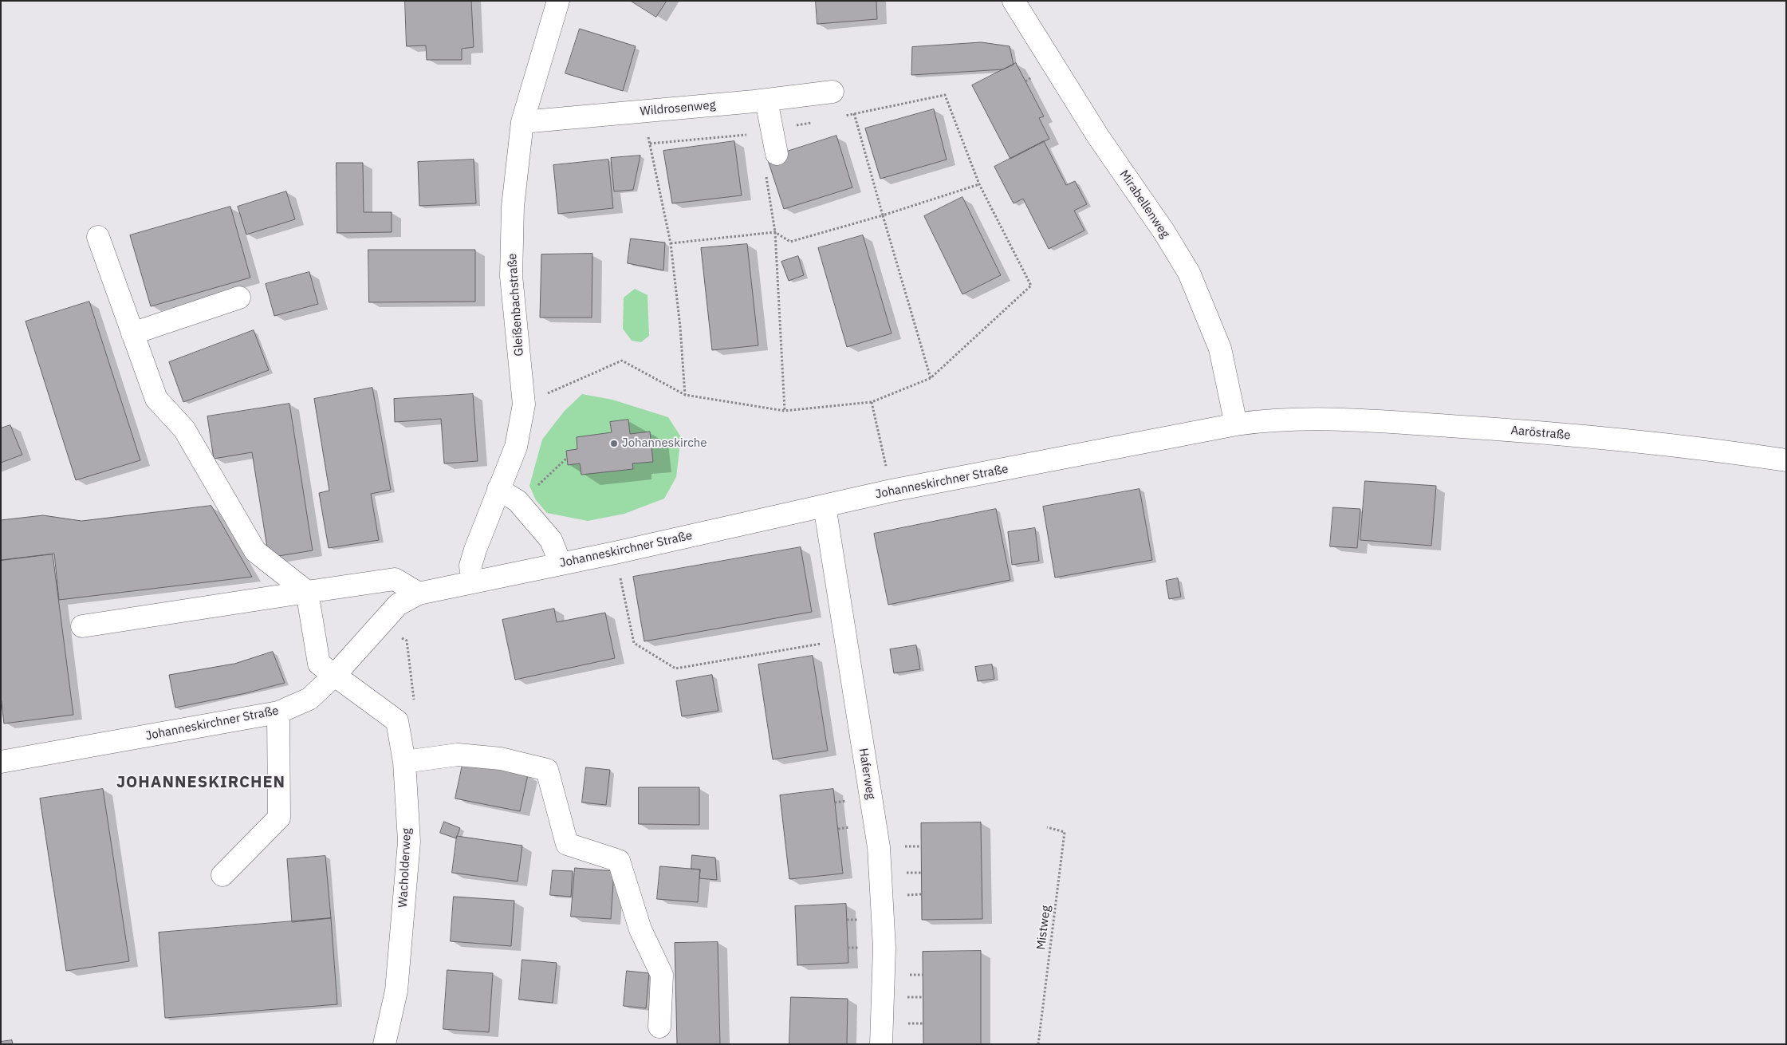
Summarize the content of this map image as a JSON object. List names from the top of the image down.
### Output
{
  "streets": {
    "street": [
      "Wildrosenweg",
      "Mirabellenweg",
      "Gleißenbachstraße",
      "Aaröstraße",
      "Johanneskirchner Straße",
      "Haferweg",
      "Wacholderweg"
    ],
    "path": ["Mistweg"]
  },
  "crossings": [
    ["Wildrosenweg", "Gleißenbachstraße"],
    ["Mirabellenweg", "Johanneskirchner Straße"],
    ["Gleißenbachstraße", "Johanneskirchner Straße"],
    ["Aaröstraße", "Johanneskirchner Straße"],
    ["Johanneskirchner Straße", "Haferweg"],
    ["Johanneskirchner Straße", "Wacholderweg"]
  ],
  "districts": ["JOHANNESKIRCHEN"],
  "places": ["Johanneskirche"]
}
